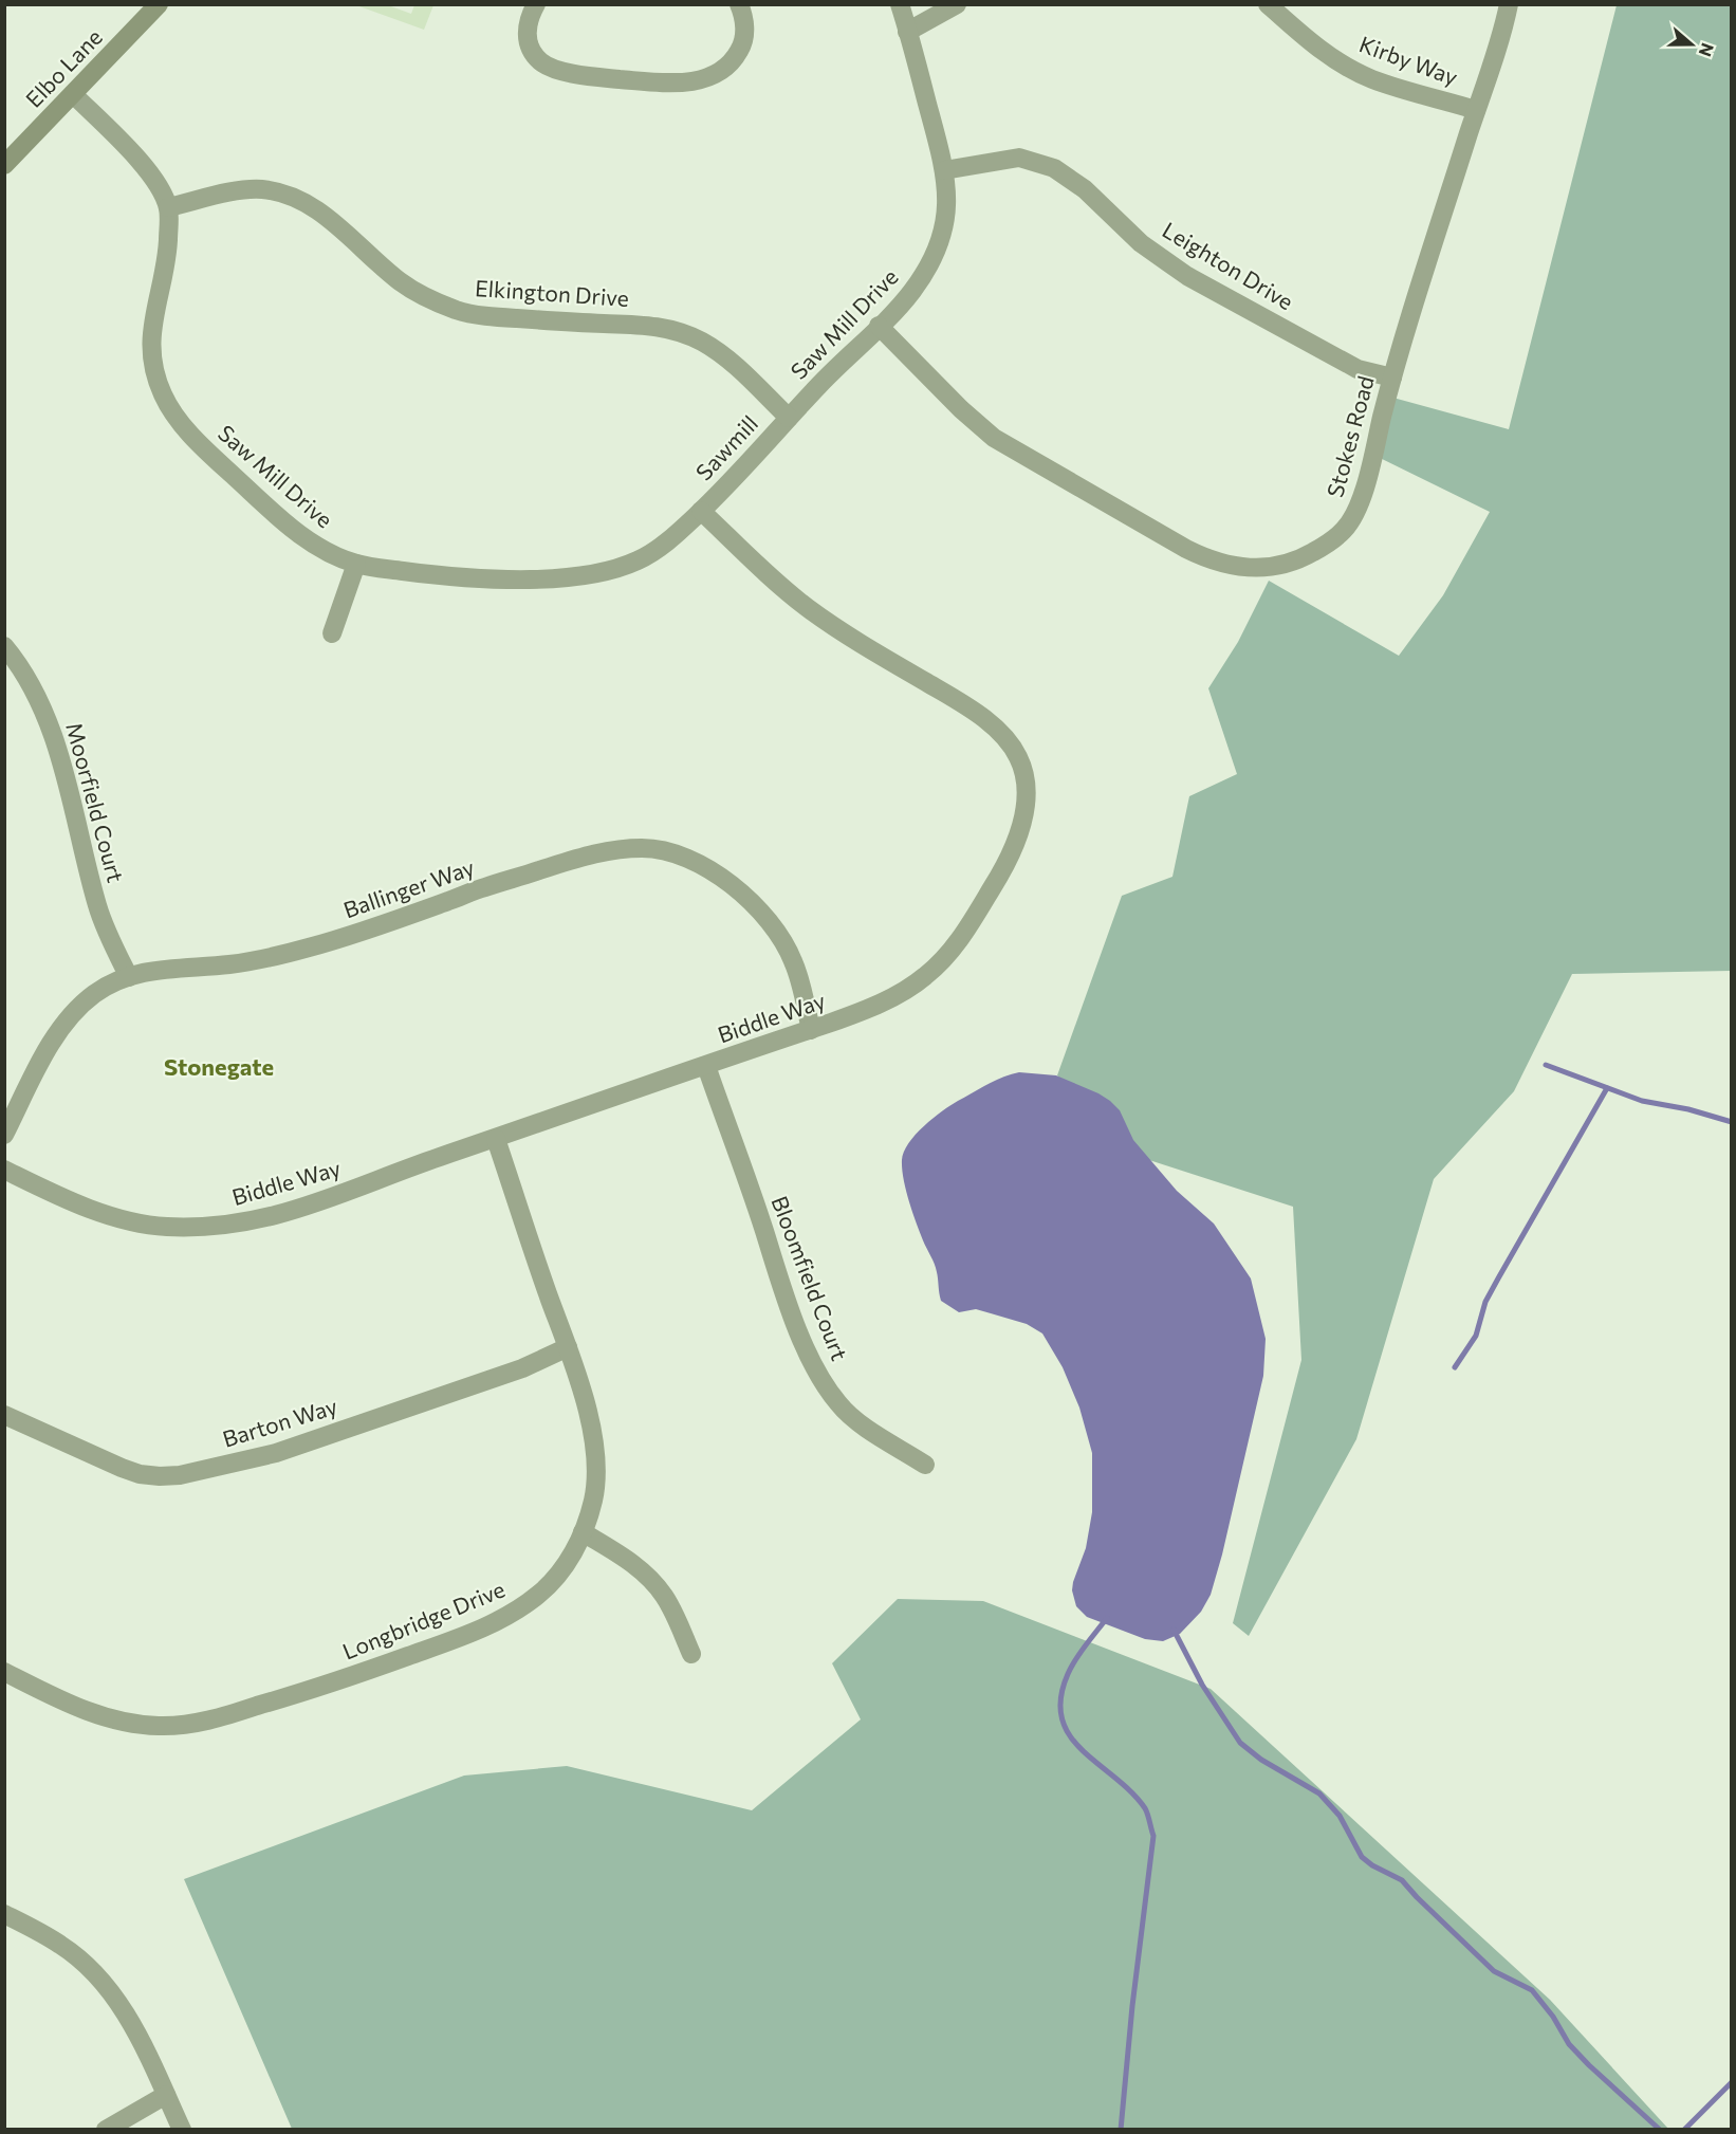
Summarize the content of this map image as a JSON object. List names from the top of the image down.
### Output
{
  "streets": {
    "street": [
      "Kirby Way",
      "Elbo Lane",
      "Leighton Drive",
      "Elkington Drive",
      "Saw Mill Drive",
      "Stokes Road",
      "Sawmill",
      "Moorfield Court",
      "Ballinger Way",
      "Biddle Way",
      "Bloomfield Court",
      "Barton Way",
      "Longbridge Drive"
    ]
  },
  "crossings": [
    ["Kirby Way", "Stokes Road"],
    ["Leighton Drive", "Saw Mill Drive"],
    ["Leighton Drive", "Stokes Road"],
    ["Elkington Drive", "Saw Mill Drive"],
    ["Elkington Drive", "Sawmill"],
    ["Saw Mill Drive", "Stokes Road"],
    ["Saw Mill Drive", "Sawmill"],
    ["Saw Mill Drive", "Biddle Way"],
    ["Sawmill", "Biddle Way"],
    ["Moorfield Court", "Ballinger Way"],
    ["Ballinger Way", "Biddle Way"],
    ["Biddle Way", "Bloomfield Court"],
    ["Biddle Way", "Longbridge Drive"],
    ["Barton Way", "Longbridge Drive"]
  ],
  "districts": ["Stonegate"],
  "north": "right"
}
